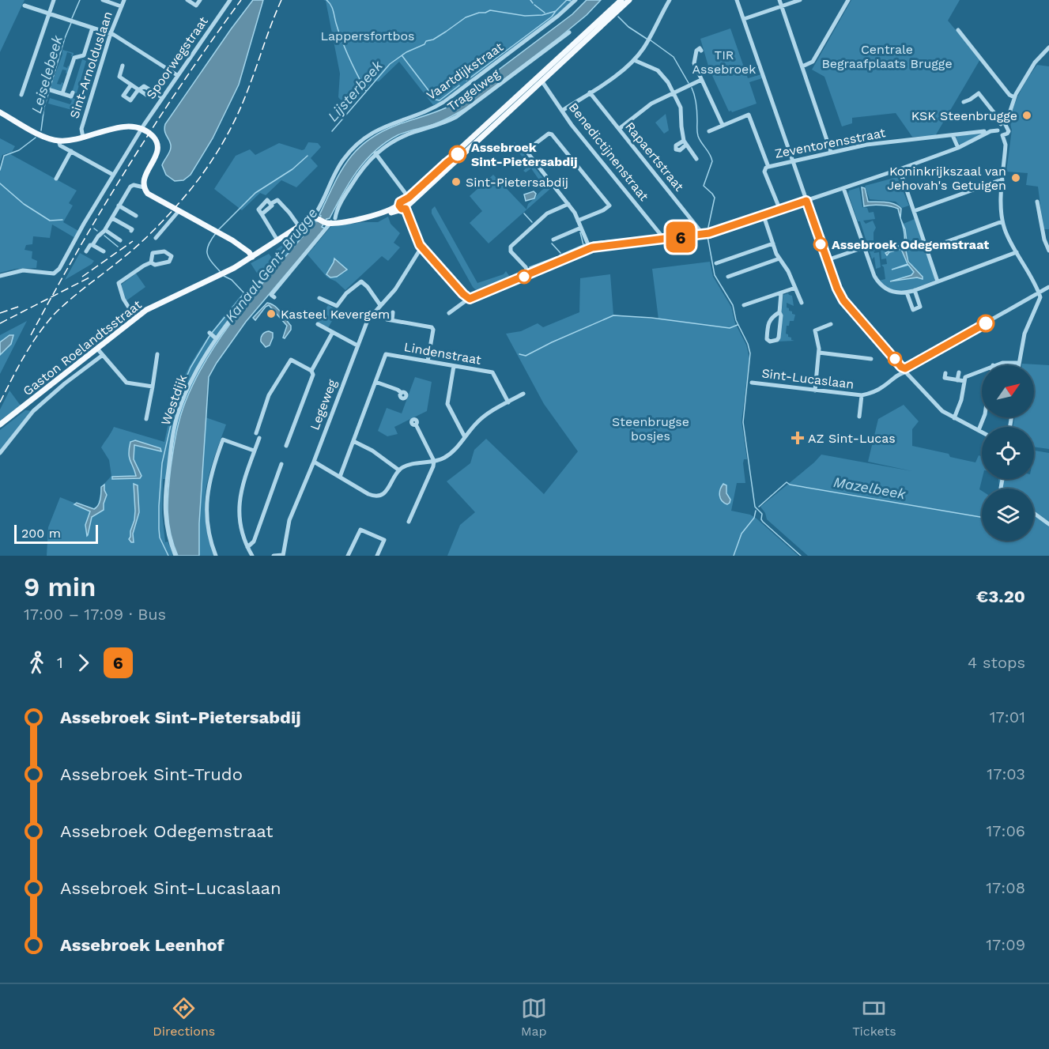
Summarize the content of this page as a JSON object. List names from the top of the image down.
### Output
{
  "streets": {
    "main road": ["Gaston Roelandtsstraat"],
    "street": [
      "Spoorwegstraat",
      "Sint-Arnolduslaan",
      "Vaartdijkstraat",
      "Tragelweg",
      "Zeventorensstraat",
      "Benedictijnenstraat",
      "Rapaertstraat",
      "Lindenstraat",
      "Sint-Lucaslaan",
      "Westdijk",
      "Legeweg"
    ]
  },
  "crossings": [
    ["Vaartdijkstraat", "Gaston Roelandtsstraat"]
  ],
  "water": [
    "Leiselebeek",
    "Lijsterbeek",
    "Kanaal Gent-Brugge",
    "Mazelbeek"
  ],
  "parks": [
    "Lappersfortbos",
    "Centrale Begraafplaats Brugge",
    "TIR Assebroek",
    "Steenbrugse bosjes"
  ],
  "places": {
    "other": [
      "KSK Steenbrugge",
      "Assebroek Sint-Pietersabdij",
      "Koninkrijkszaal van Jehovah's Getuigen",
      "Sint-Pietersabdij",
      "Assebroek Odegemstraat",
      "Kasteel Kevergem"
    ],
    "health": ["AZ Sint-Lucas"]
  },
  "lines": ["bus line 6"],
  "scale_bar": "200 m",
  "north": "top right",
  "page": {
    "on_map": "6",
    "scale": "200 m",
    "heading": ["9 min", "17:00 – 17:09 · Bus", "€3.20"],
    "legs": ["1", "6", "4 stops"],
    "list": [
      {
        "name": "Assebroek Sint-Pietersabdij",
        "value": "17:01"
      },
      {
        "name": "Assebroek Sint-Trudo",
        "value": "17:03"
      },
      {
        "name": "Assebroek Odegemstraat",
        "value": "17:06"
      },
      {
        "name": "Assebroek Sint-Lucaslaan",
        "value": "17:08"
      },
      {
        "name": "Assebroek Leenhof",
        "value": "17:09"
      }
    ],
    "tabs": ["Directions", "Map", "Tickets"]
  }
}
